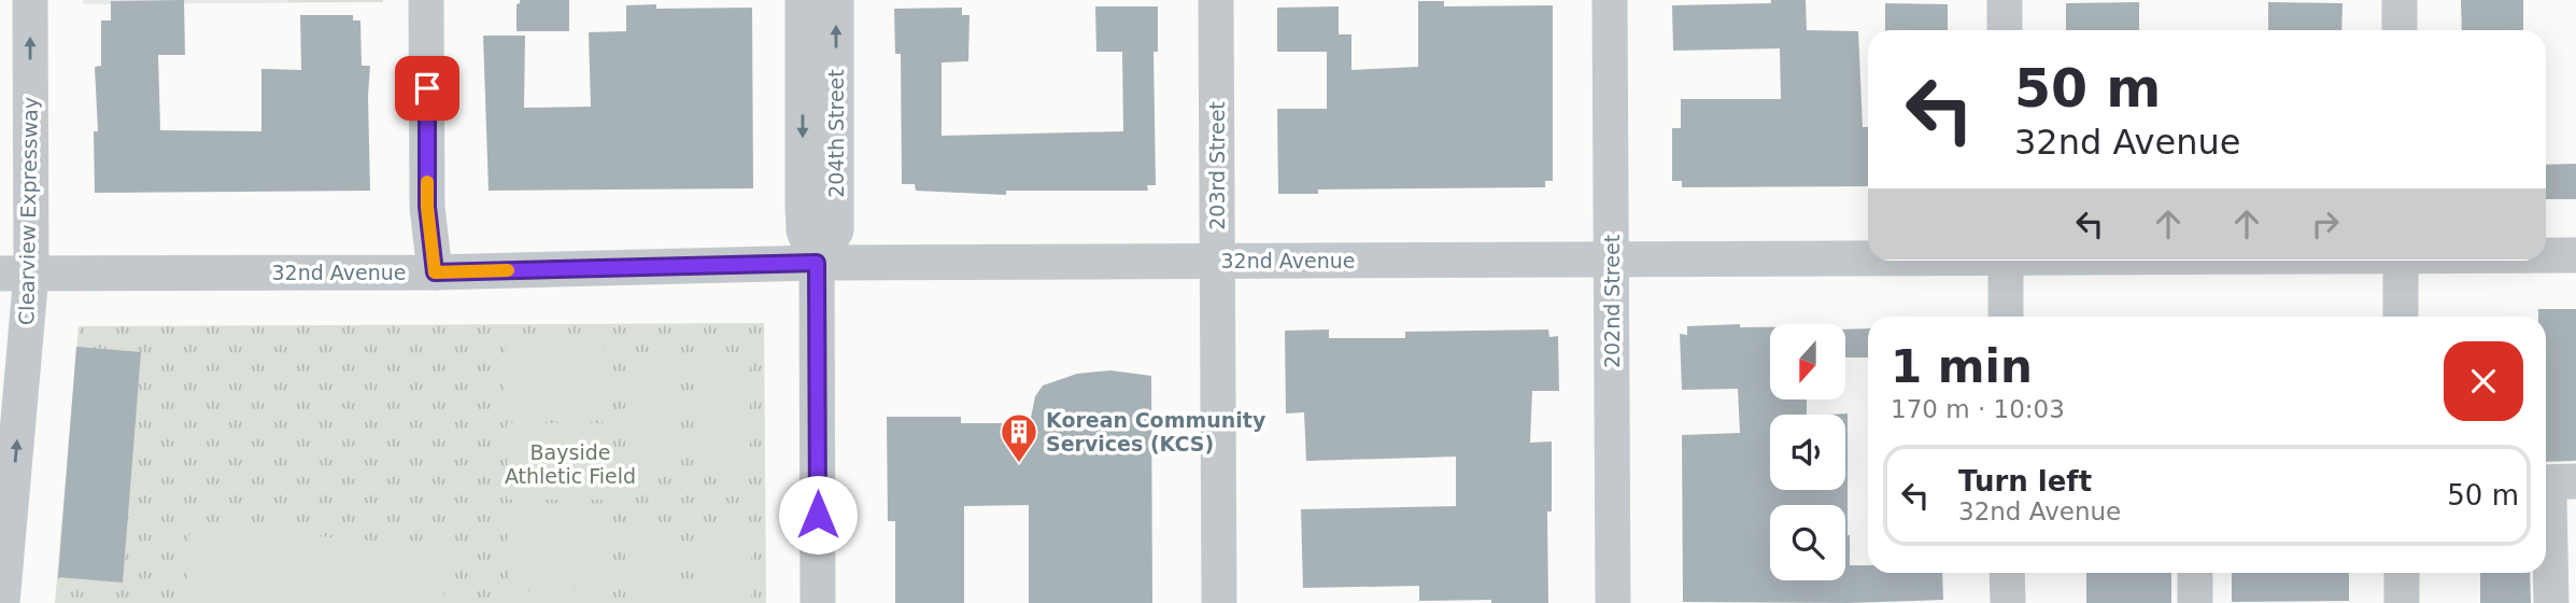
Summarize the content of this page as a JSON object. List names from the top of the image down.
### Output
{
  "streets": {
    "street": [
      "204th Street",
      "203rd Street",
      "Clearview Expressway",
      "32nd Avenue",
      "202nd Street"
    ]
  },
  "crossings": [
    ["204th Street", "32nd Avenue"],
    ["203rd Street", "32nd Avenue"],
    ["Clearview Expressway", "32nd Avenue"],
    ["32nd Avenue", "202nd Street"]
  ],
  "one_way": ["Clearview Expressway"],
  "parks": ["Bayside Athletic Field"],
  "places": {
    "building": ["Korean Community Services (KCS)"]
  },
  "north": "bottom",
  "page": {
    "turn": ["50 m", "32nd Avenue"],
    "heading": ["1 min", "170 m · 10:03"],
    "list": [
      {
        "name": "Turn left",
        "note": "32nd Avenue",
        "value": "50 m"
      }
    ]
  }
}
